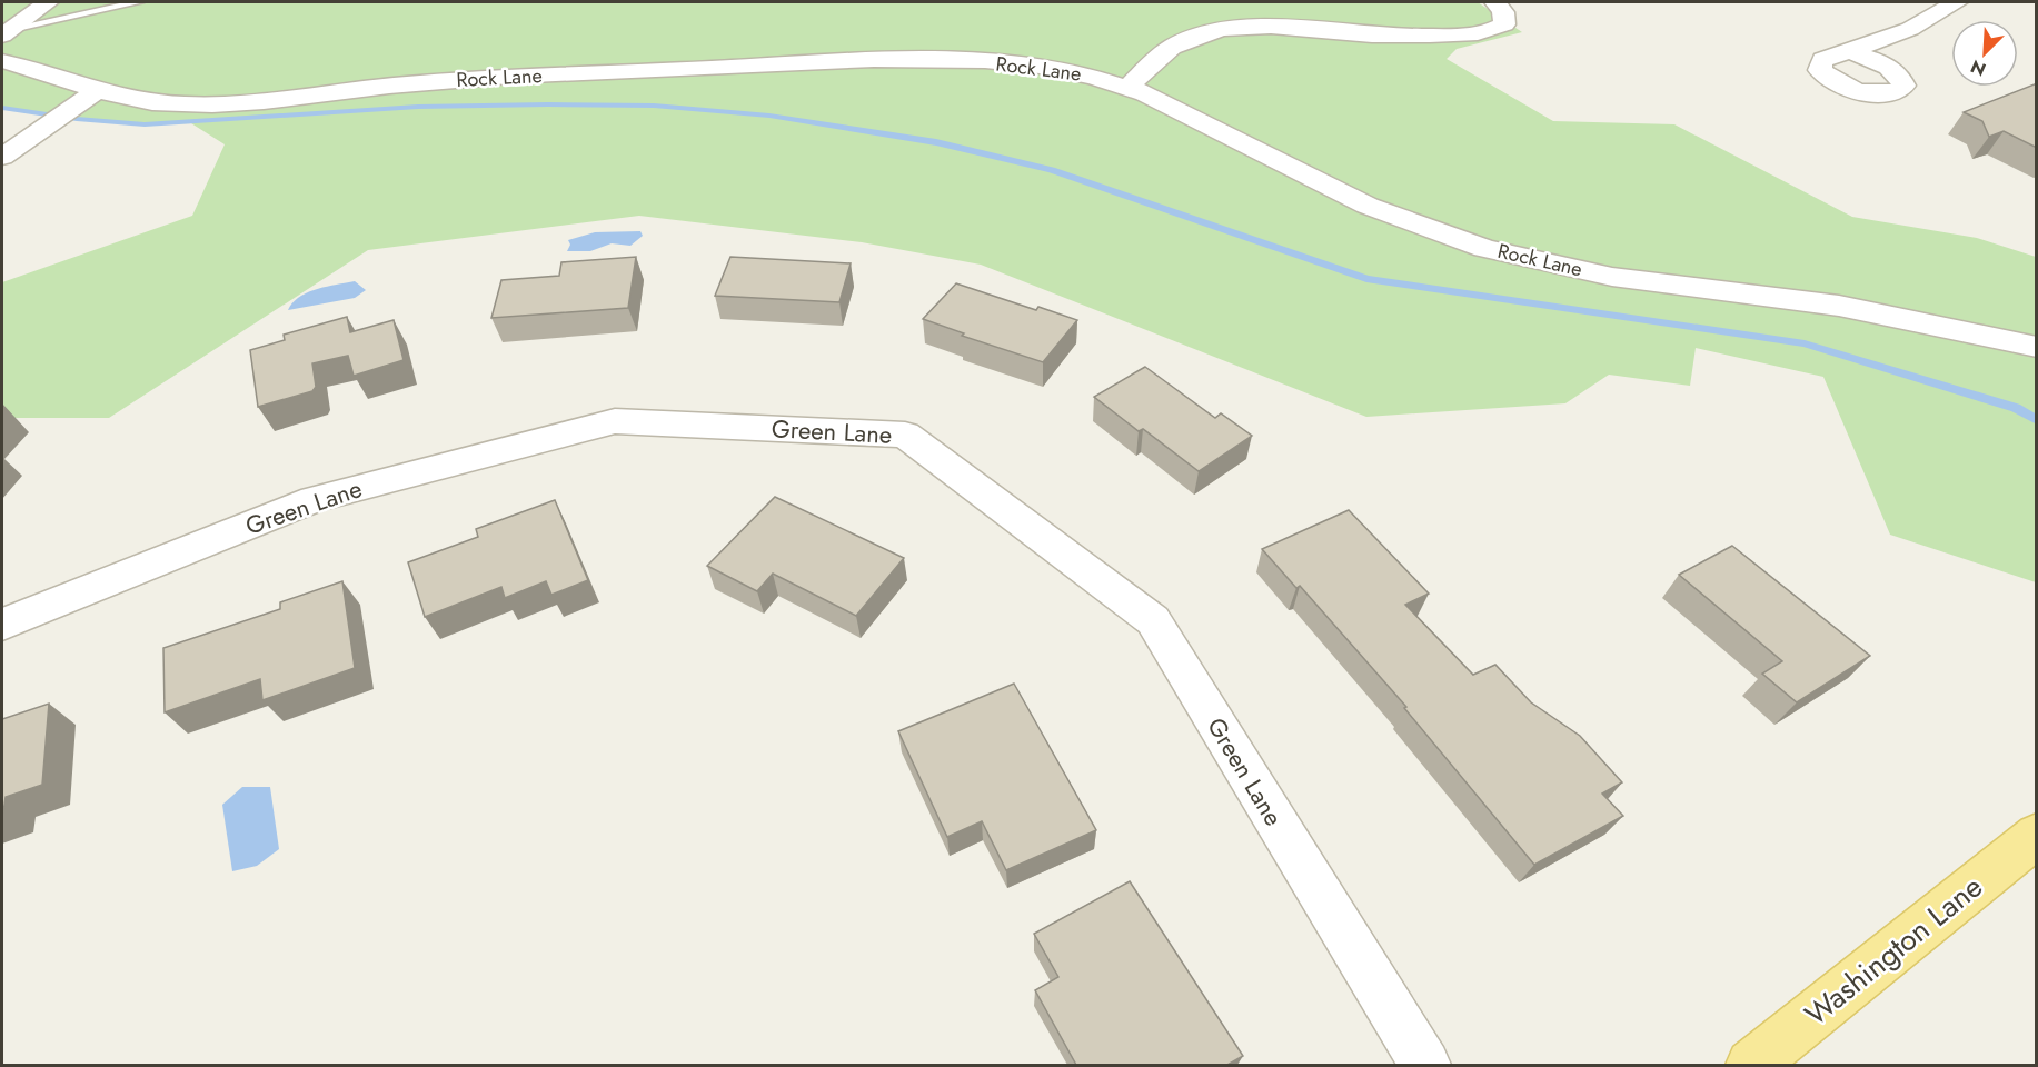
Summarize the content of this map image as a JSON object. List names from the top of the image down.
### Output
{
  "streets": {
    "main road": ["Washington Lane"],
    "street": ["Rock Lane", "Green Lane"]
  },
  "north": "bottom left"
}
